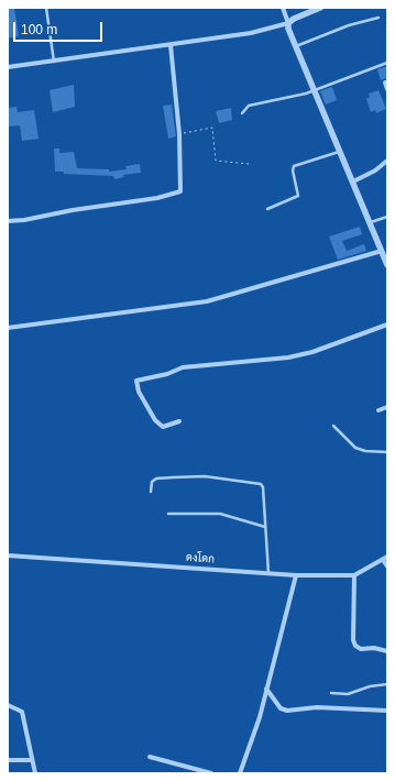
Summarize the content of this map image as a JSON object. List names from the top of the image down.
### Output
{
  "streets": {
    "street": ["ดงโดก"]
  },
  "scale_bar": "100 m"
}
